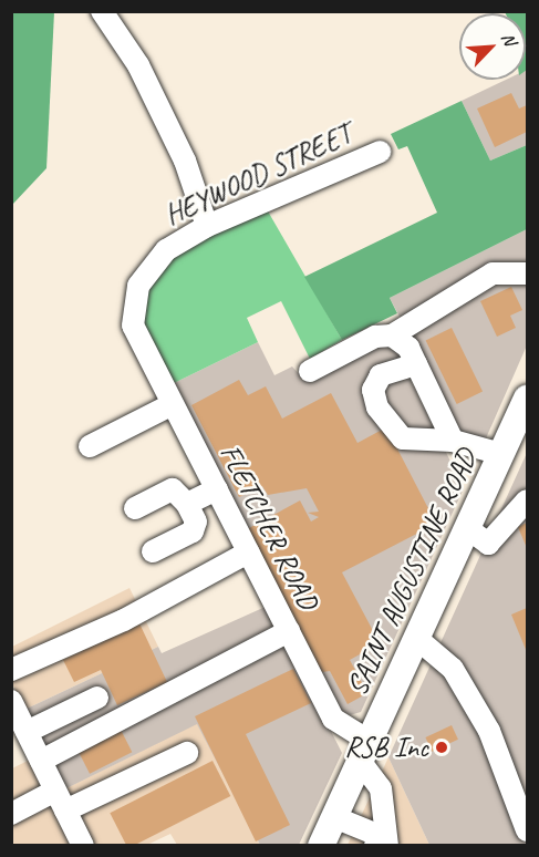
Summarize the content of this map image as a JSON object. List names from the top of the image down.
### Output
{
  "streets": {
    "main road": ["SAINT AUGUSTINE ROAD"],
    "street": ["HEYWOOD STREET", "FLETCHER ROAD"]
  },
  "crossings": [
    ["HEYWOOD STREET", "FLETCHER ROAD"],
    ["FLETCHER ROAD", "SAINT AUGUSTINE ROAD"]
  ],
  "places": ["RSB Inc"],
  "north": "top right"
}
